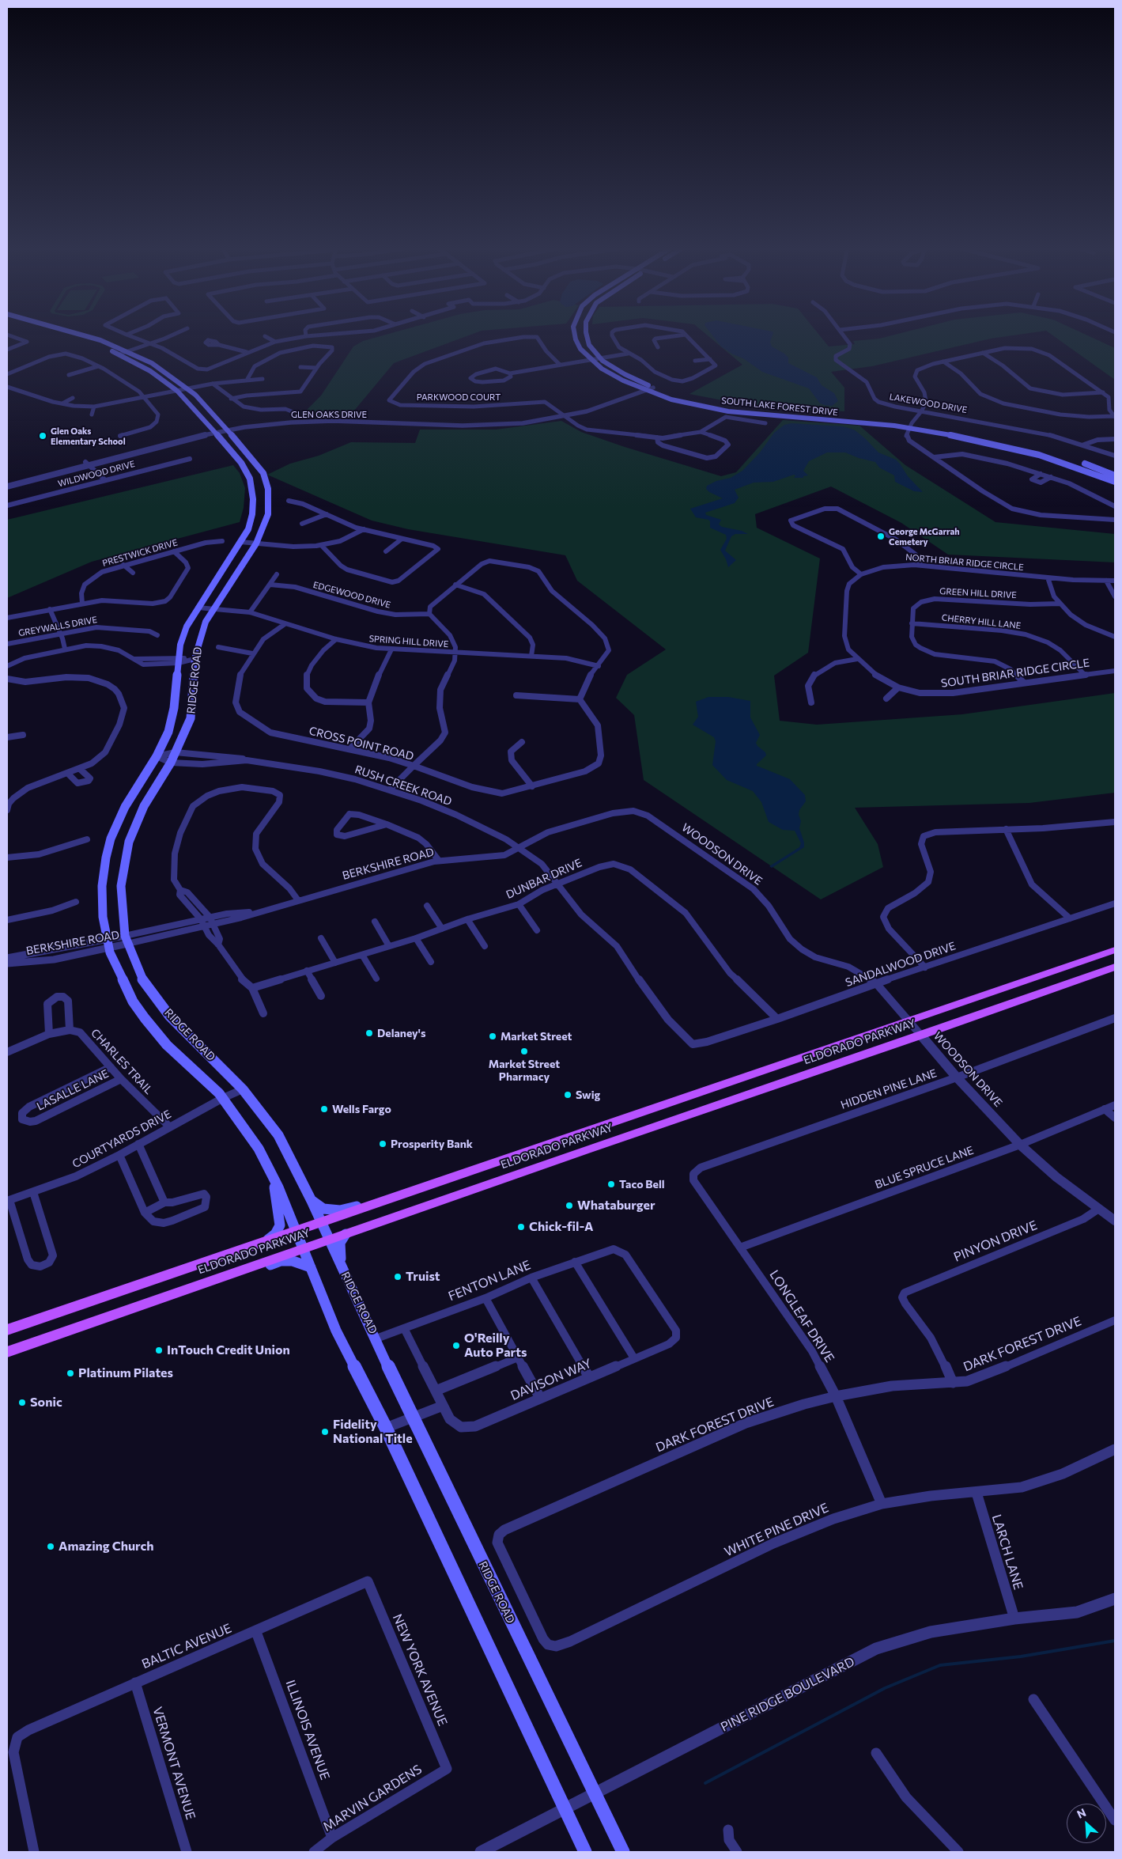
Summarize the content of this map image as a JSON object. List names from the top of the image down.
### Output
{
  "streets": {
    "main road": ["SOUTH LAKE FOREST DRIVE", "RIDGE ROAD", "ELDORADO PARKWAY"],
    "street": [
      "PARKWOOD COURT",
      "LAKEWOOD DRIVE",
      "GLEN OAKS DRIVE",
      "WILDWOOD DRIVE",
      "PRESTWICK DRIVE",
      "NORTH BRIAR RIDGE CIRCLE",
      "GREEN HILL DRIVE",
      "EDGEWOOD DRIVE",
      "CHERRY HILL LANE",
      "GREYWALLS DRIVE",
      "SPRING HILL DRIVE",
      "SOUTH BRIAR RIDGE CIRCLE",
      "CROSS POINT ROAD",
      "RUSH CREEK ROAD",
      "WOODSON DRIVE",
      "BERKSHIRE ROAD",
      "DUNBAR DRIVE",
      "SANDALWOOD DRIVE",
      "CHARLES TRAIL",
      "HIDDEN PINE LANE",
      "LASALLE LANE",
      "COURTYARDS DRIVE",
      "BLUE SPRUCE LANE",
      "PINYON DRIVE",
      "FENTON LANE",
      "LONGLEAF DRIVE",
      "DARK FOREST DRIVE",
      "DAVISON WAY",
      "WHITE PINE DRIVE",
      "LARCH LANE",
      "BALTIC AVENUE",
      "NEW YORK AVENUE",
      "PINE RIDGE BOULEVARD",
      "ILLINOIS AVENUE",
      "VERMONT AVENUE",
      "MARVIN GARDENS"
    ]
  },
  "crossings": [
    ["PARKWOOD COURT", "GLEN OAKS DRIVE"],
    ["SOUTH LAKE FOREST DRIVE", "GLEN OAKS DRIVE"],
    ["GLEN OAKS DRIVE", "RIDGE ROAD"],
    ["GREEN HILL DRIVE", "CHERRY HILL LANE"],
    ["GREEN HILL DRIVE", "SOUTH BRIAR RIDGE CIRCLE"],
    ["CHERRY HILL LANE", "SOUTH BRIAR RIDGE CIRCLE"],
    ["SPRING HILL DRIVE", "RIDGE ROAD"],
    ["SPRING HILL DRIVE", "CROSS POINT ROAD"],
    ["RIDGE ROAD", "RUSH CREEK ROAD"],
    ["RIDGE ROAD", "BERKSHIRE ROAD"],
    ["RIDGE ROAD", "ELDORADO PARKWAY"],
    ["RIDGE ROAD", "COURTYARDS DRIVE"],
    ["RIDGE ROAD", "FENTON LANE"],
    ["RIDGE ROAD", "PINE RIDGE BOULEVARD"],
    ["RUSH CREEK ROAD", "BERKSHIRE ROAD"],
    ["RUSH CREEK ROAD", "DUNBAR DRIVE"],
    ["RUSH CREEK ROAD", "SANDALWOOD DRIVE"],
    ["WOODSON DRIVE", "BERKSHIRE ROAD"],
    ["WOODSON DRIVE", "SANDALWOOD DRIVE"],
    ["WOODSON DRIVE", "ELDORADO PARKWAY"],
    ["WOODSON DRIVE", "HIDDEN PINE LANE"],
    ["WOODSON DRIVE", "BLUE SPRUCE LANE"],
    ["WOODSON DRIVE", "PINYON DRIVE"],
    ["DUNBAR DRIVE", "SANDALWOOD DRIVE"],
    ["CHARLES TRAIL", "LASALLE LANE"],
    ["CHARLES TRAIL", "COURTYARDS DRIVE"],
    ["HIDDEN PINE LANE", "LONGLEAF DRIVE"],
    ["BLUE SPRUCE LANE", "LONGLEAF DRIVE"],
    ["FENTON LANE", "DAVISON WAY"],
    ["LONGLEAF DRIVE", "DARK FOREST DRIVE"],
    ["LONGLEAF DRIVE", "WHITE PINE DRIVE"],
    ["DARK FOREST DRIVE", "WHITE PINE DRIVE"],
    ["WHITE PINE DRIVE", "LARCH LANE"],
    ["LARCH LANE", "PINE RIDGE BOULEVARD"],
    ["BALTIC AVENUE", "NEW YORK AVENUE"],
    ["BALTIC AVENUE", "ILLINOIS AVENUE"],
    ["BALTIC AVENUE", "VERMONT AVENUE"],
    ["NEW YORK AVENUE", "MARVIN GARDENS"],
    ["ILLINOIS AVENUE", "MARVIN GARDENS"]
  ],
  "places": [
    "Glen Oaks Elementary School",
    "George McGarrah Cemetery",
    "Delaney's",
    "Market Street",
    "Market Street Pharmacy",
    "Swig",
    "Wells Fargo",
    "Prosperity Bank",
    "Taco Bell",
    "Whataburger",
    "Chick-fil-A",
    "Truist",
    "O'Reilly Auto Parts",
    "InTouch Credit Union",
    "Platinum Pilates",
    "Sonic",
    "Fidelity National Title",
    "Amazing Church"
  ],
  "north": "top left"
}
